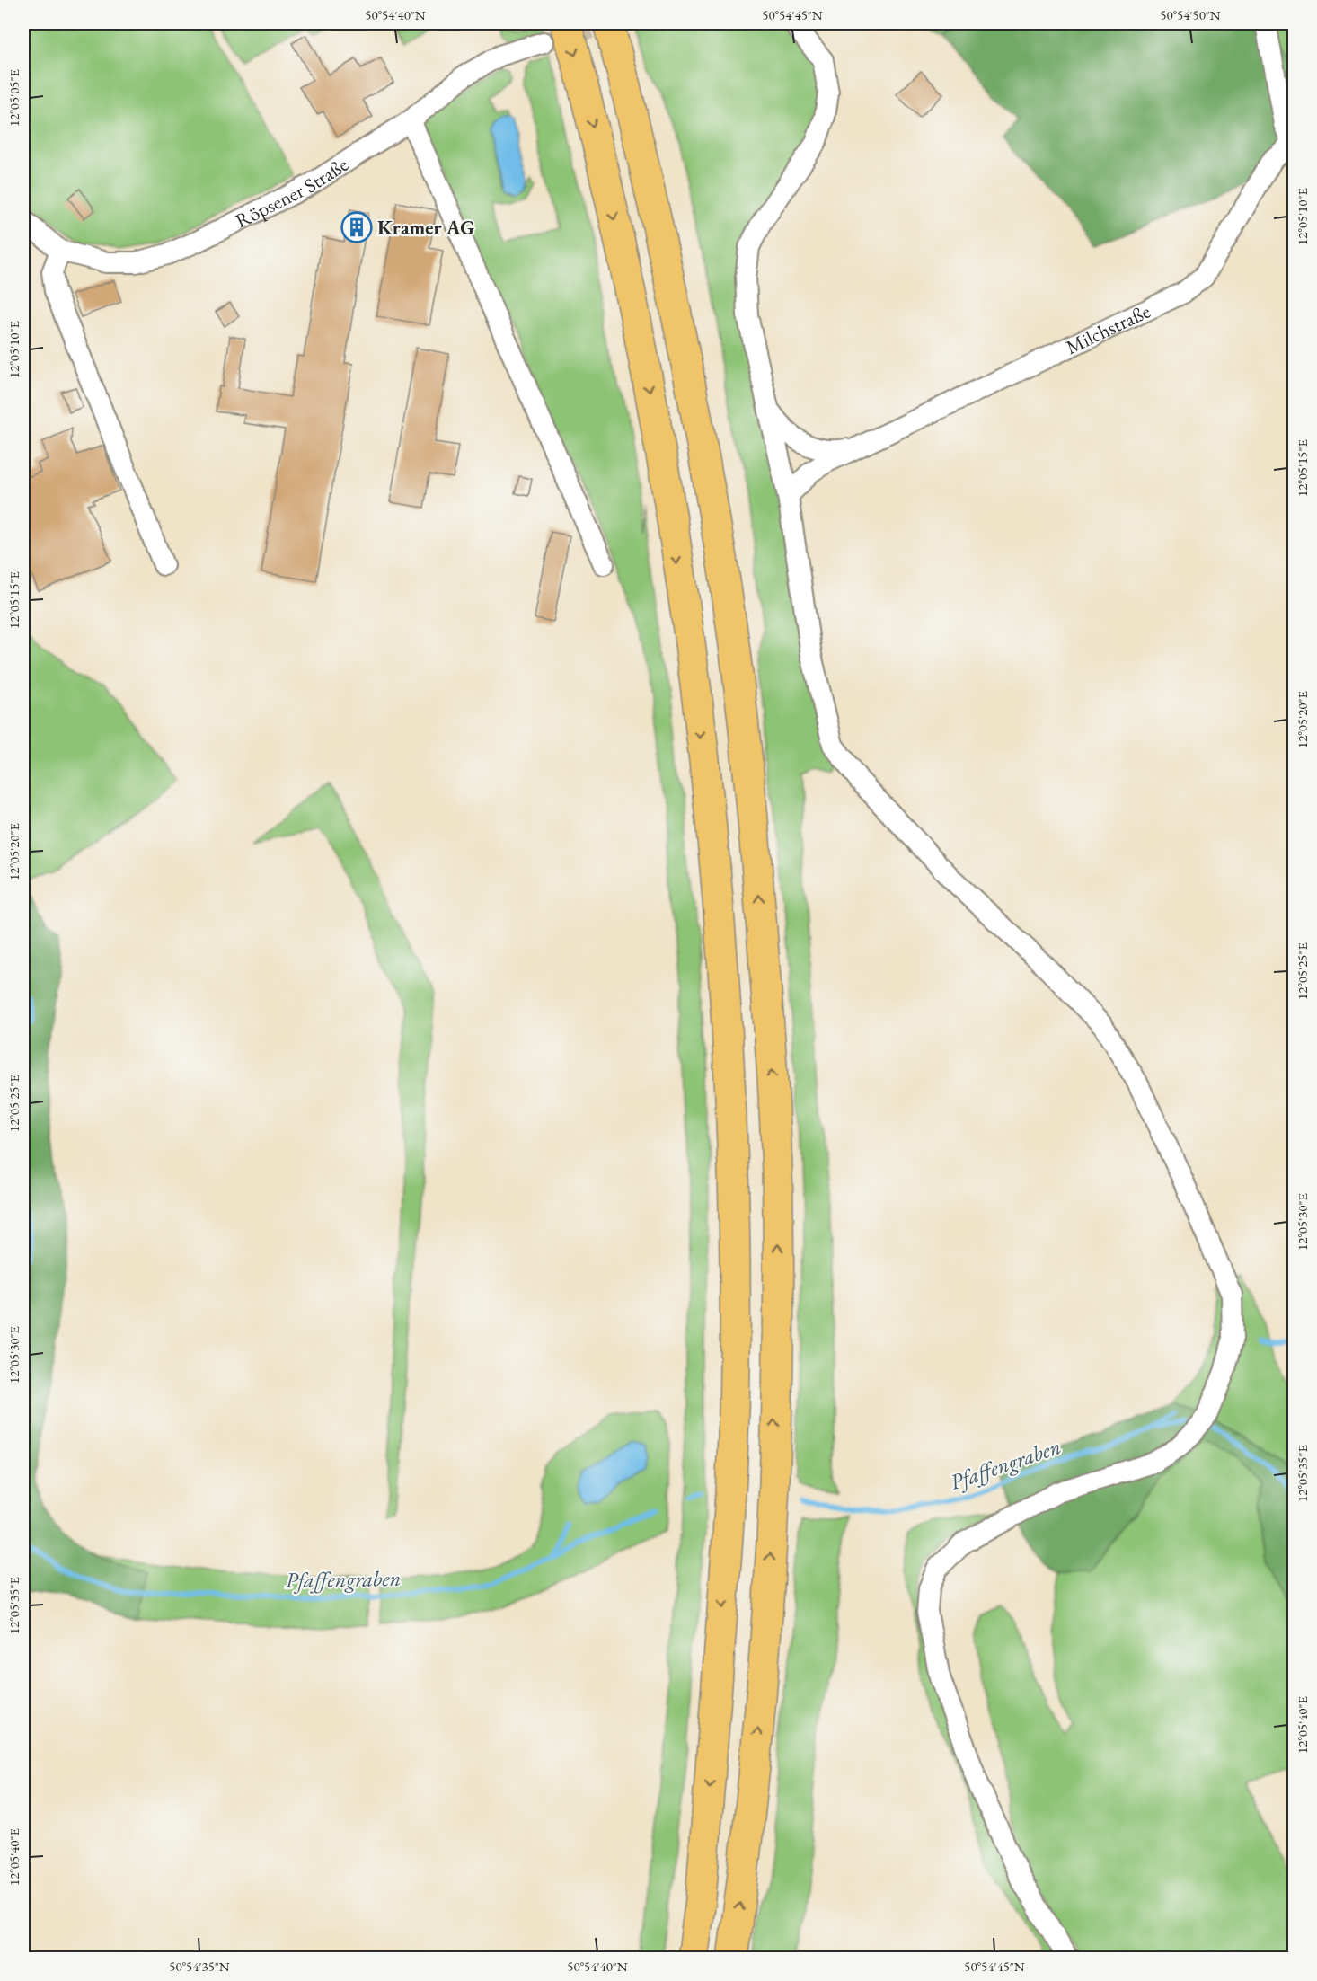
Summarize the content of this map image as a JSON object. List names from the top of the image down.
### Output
{
  "streets": {
    "street": ["Röpsener Straße", "Milchstraße"]
  },
  "water": ["Pfaffengraben"],
  "places": {
    "building": ["Kramer AG"]
  },
  "coordinates": [
    "50°54'40\"N",
    "50°54'45\"N",
    "50°54'50\"N",
    "12°05'05\"E",
    "12°05'10\"E",
    "12°05'15\"E",
    "12°05'20\"E",
    "12°05'25\"E",
    "12°05'30\"E",
    "12°05'35\"E",
    "12°05'40\"E",
    "50°54'35\"N"
  ]
}
